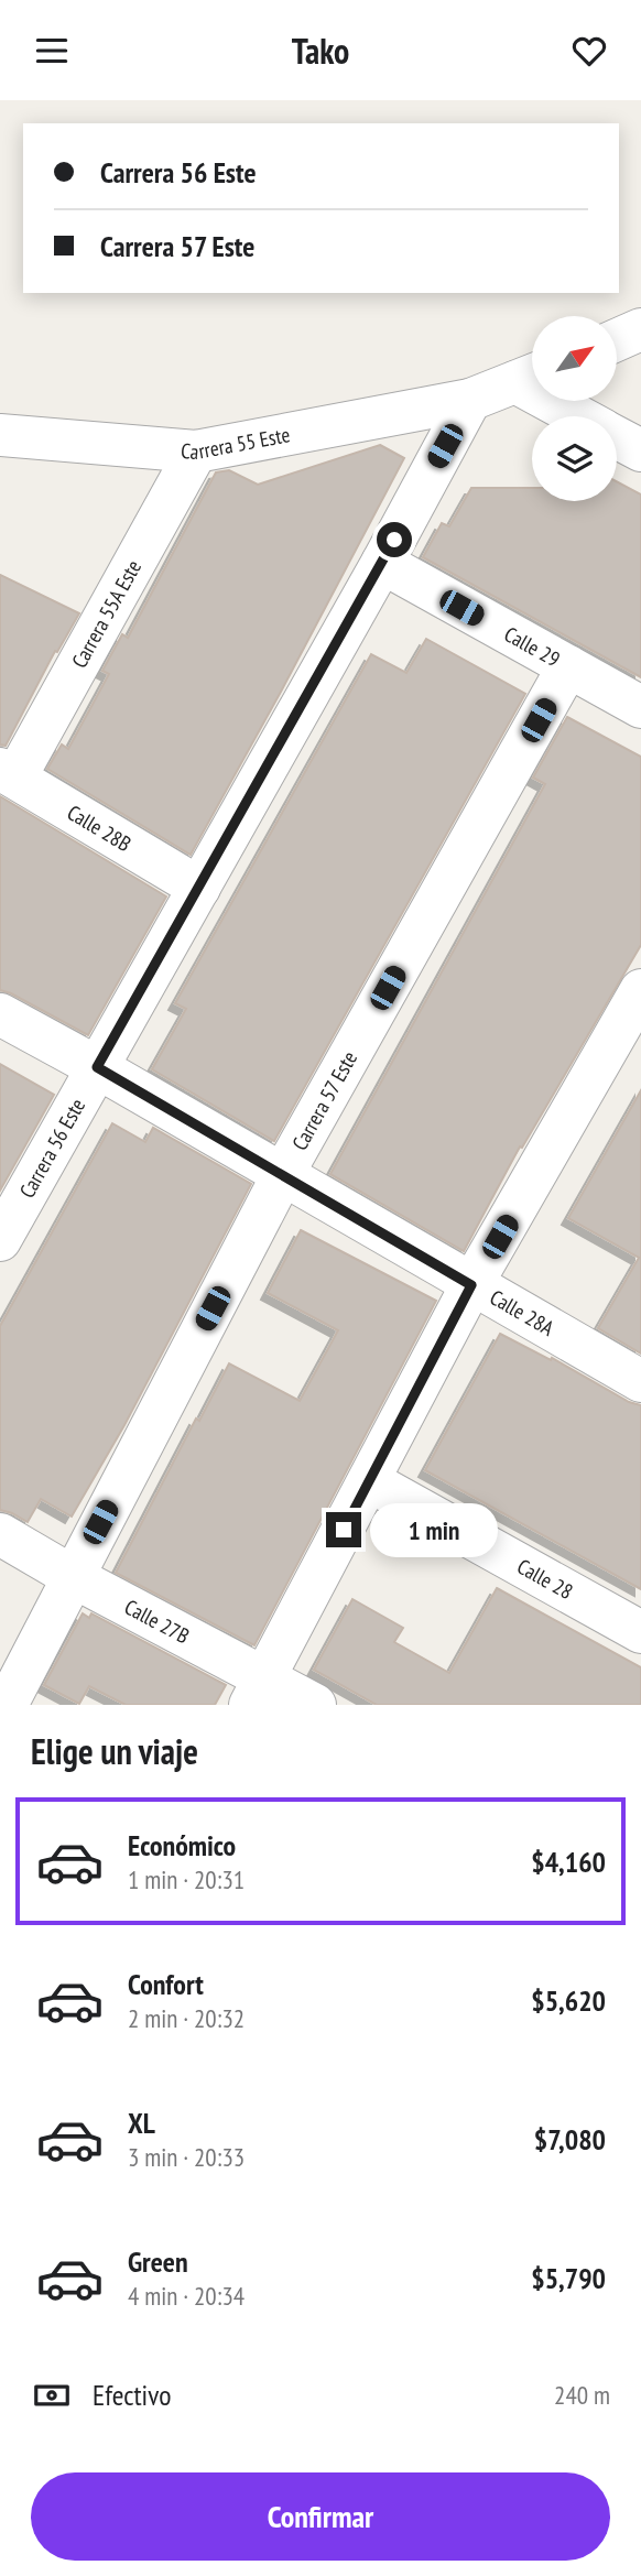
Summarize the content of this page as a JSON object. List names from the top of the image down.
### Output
{
  "streets": {
    "street": [
      "Carrera 55 Este",
      "Carrera 55A Este",
      "Calle 29",
      "Calle 28B",
      "Carrera 57 Este",
      "Carrera 56 Este",
      "Calle 28A",
      "Calle 28",
      "Calle 27B"
    ]
  },
  "crossings": [
    ["Carrera 55 Este", "Carrera 55A Este"],
    ["Carrera 55 Este", "Carrera 56 Este"],
    ["Carrera 55A Este", "Calle 28B"],
    ["Calle 29", "Carrera 57 Este"],
    ["Calle 29", "Carrera 56 Este"],
    ["Calle 28B", "Carrera 56 Este"],
    ["Carrera 57 Este", "Calle 28A"],
    ["Carrera 57 Este", "Calle 27B"],
    ["Carrera 56 Este", "Calle 28A"]
  ],
  "north": "top right",
  "page": {
    "header": "Tako",
    "banner": ["Carrera 56 Este", "Carrera 57 Este"],
    "bubble": "1 min",
    "heading": "Elige un viaje",
    "list": [
      {
        "name": "Económico",
        "note": "1 min · 20:31",
        "value": "$4,160"
      },
      {
        "name": "Confort",
        "note": "2 min · 20:32",
        "value": "$5,620"
      },
      {
        "name": "XL",
        "note": "3 min · 20:33",
        "value": "$7,080"
      },
      {
        "name": "Green",
        "note": "4 min · 20:34",
        "value": "$5,790"
      }
    ],
    "pay": ["Efectivo", "240 m"],
    "buttons": "Confirmar"
  }
}
